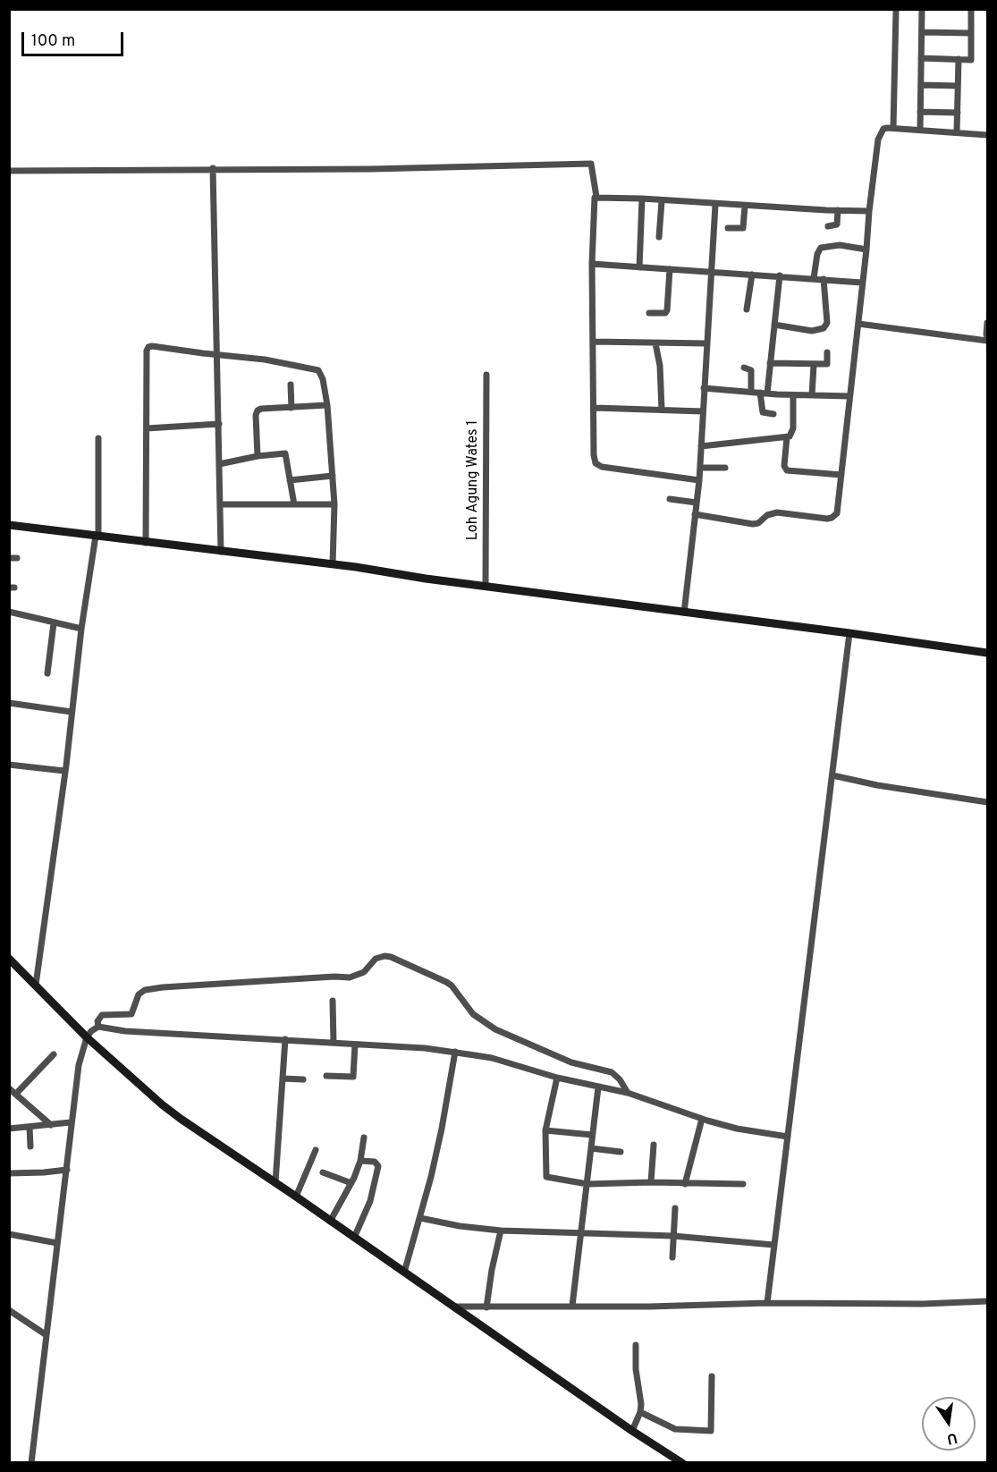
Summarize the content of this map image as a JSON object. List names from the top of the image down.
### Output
{
  "streets": {
    "street": ["Loh Agung Wates 1"]
  },
  "scale_bar": "100 m",
  "north": "bottom"
}
